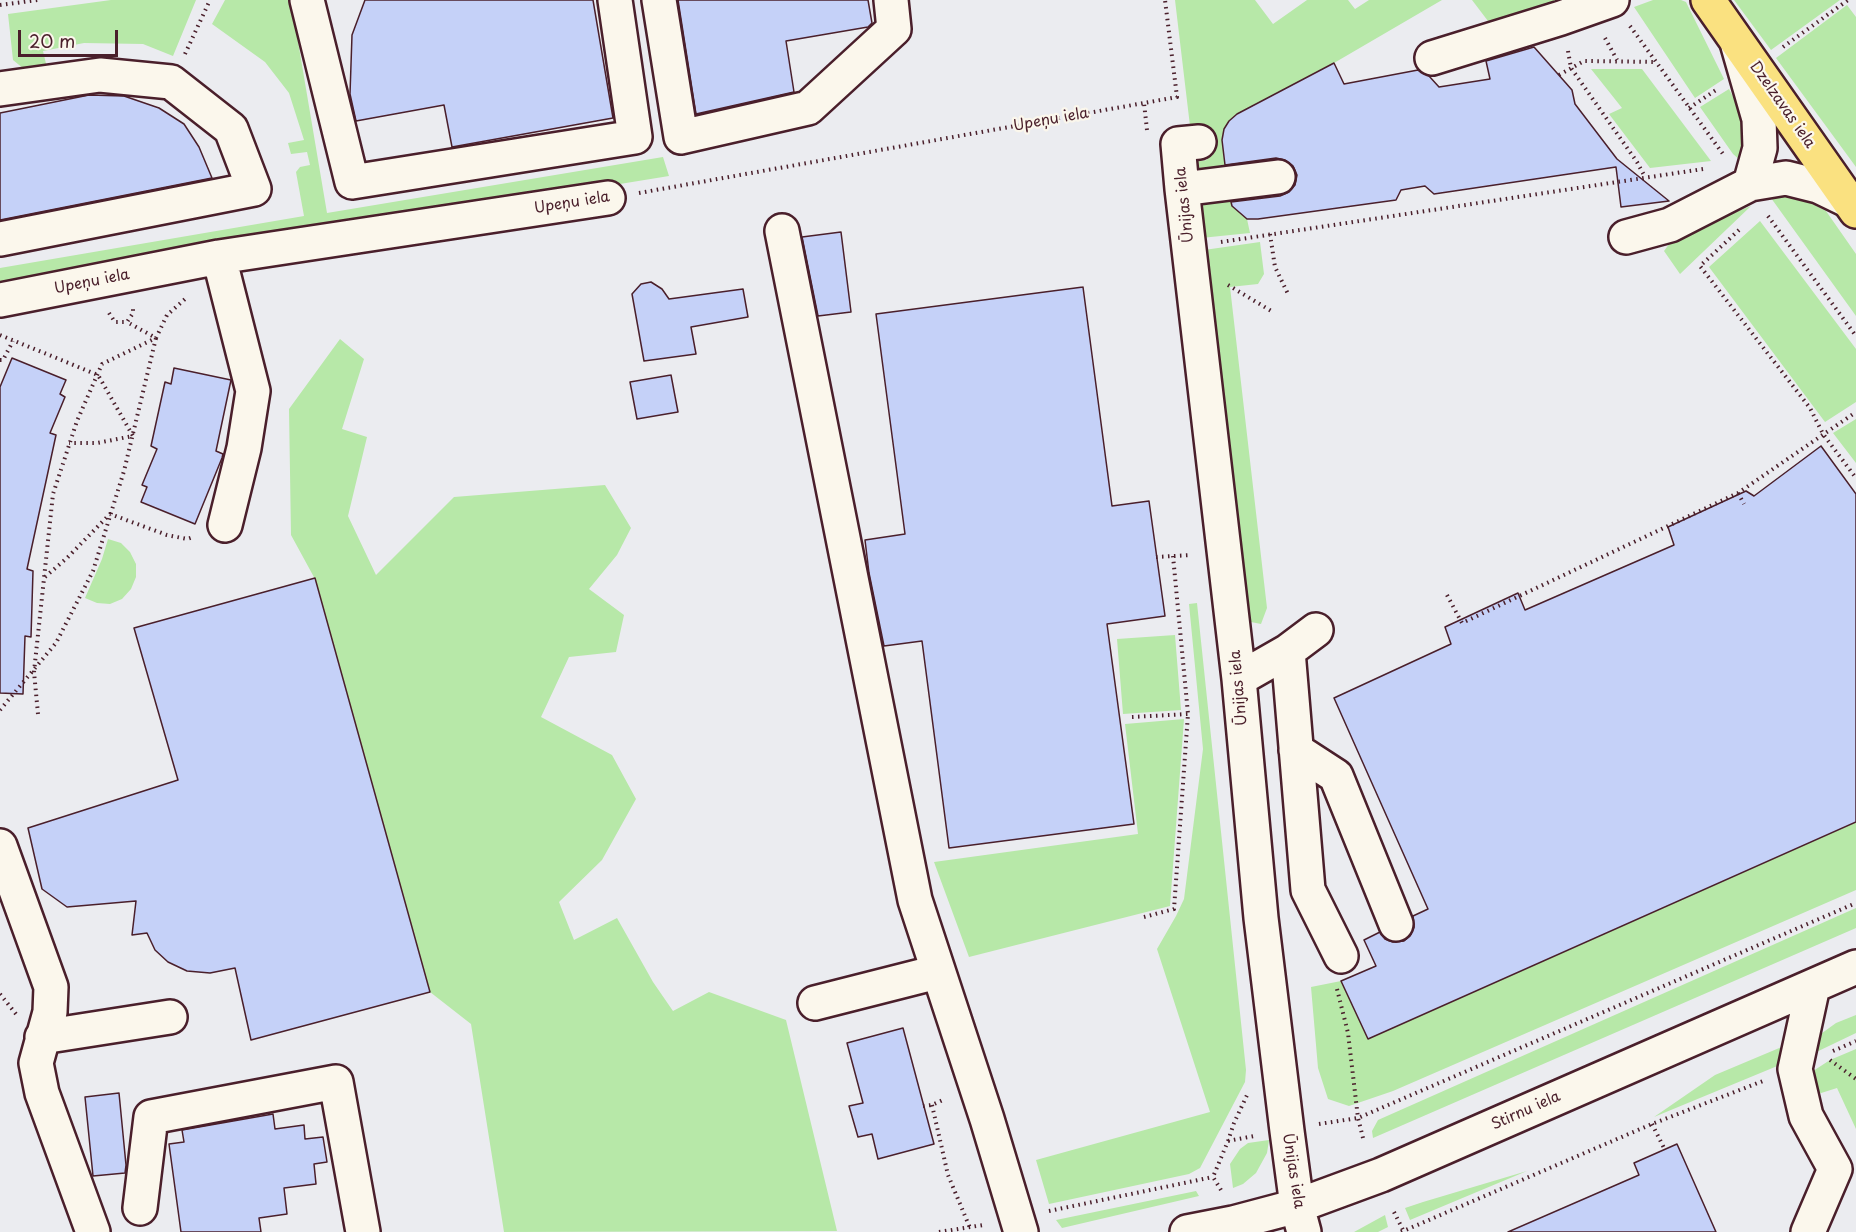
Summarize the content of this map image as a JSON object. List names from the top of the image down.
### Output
{
  "streets": {
    "main road": ["Dzelzavas iela"],
    "street": ["Upeņu iela", "Ūnijas iela", "Stirnu iela"]
  },
  "crossings": [
    ["Ūnijas iela", "Stirnu iela"]
  ],
  "scale_bar": "20 m"
}
